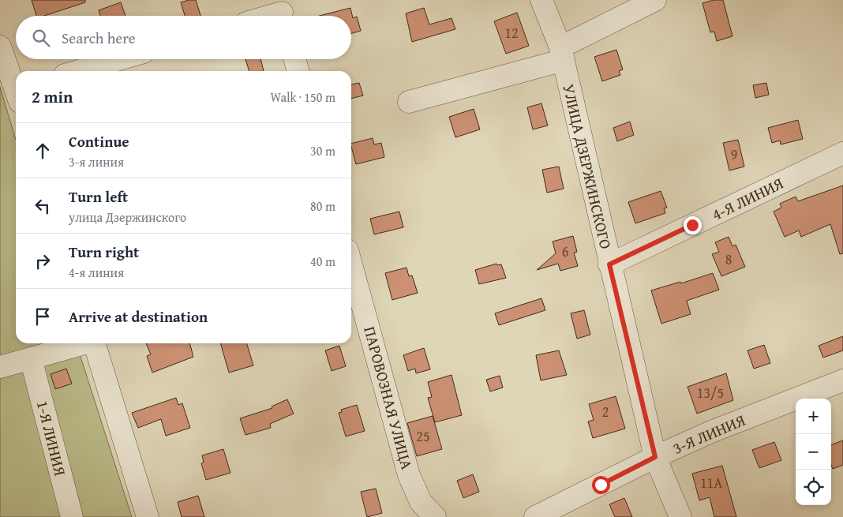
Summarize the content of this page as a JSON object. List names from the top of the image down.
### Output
{
  "streets": {
    "street": [
      "УЛИЦА ДЗЕРЖИНСКОГО",
      "4-Я ЛИНИЯ",
      "ПАРОВОЗНАЯ УЛИЦА",
      "3-Я ЛИНИЯ",
      "1-Я ЛИНИЯ"
    ]
  },
  "crossings": [
    ["УЛИЦА ДЗЕРЖИНСКОГО", "4-Я ЛИНИЯ"],
    ["УЛИЦА ДЗЕРЖИНСКОГО", "3-Я ЛИНИЯ"]
  ],
  "house_numbers": [
    "12",
    "9",
    "6",
    "8",
    "13/5",
    "2",
    "25",
    "11А"
  ],
  "page": {
    "search": "Search here",
    "heading": ["2 min", "Walk · 150 m"],
    "list": [
      ["Continue", "3-я линия", "30 m"],
      ["Turn left", "улица Дзержинского", "80 m"],
      ["Turn right", "4-я линия", "40 m"],
      "Arrive at destination"
    ],
    "map_buttons": ["+", "−"]
  }
}
